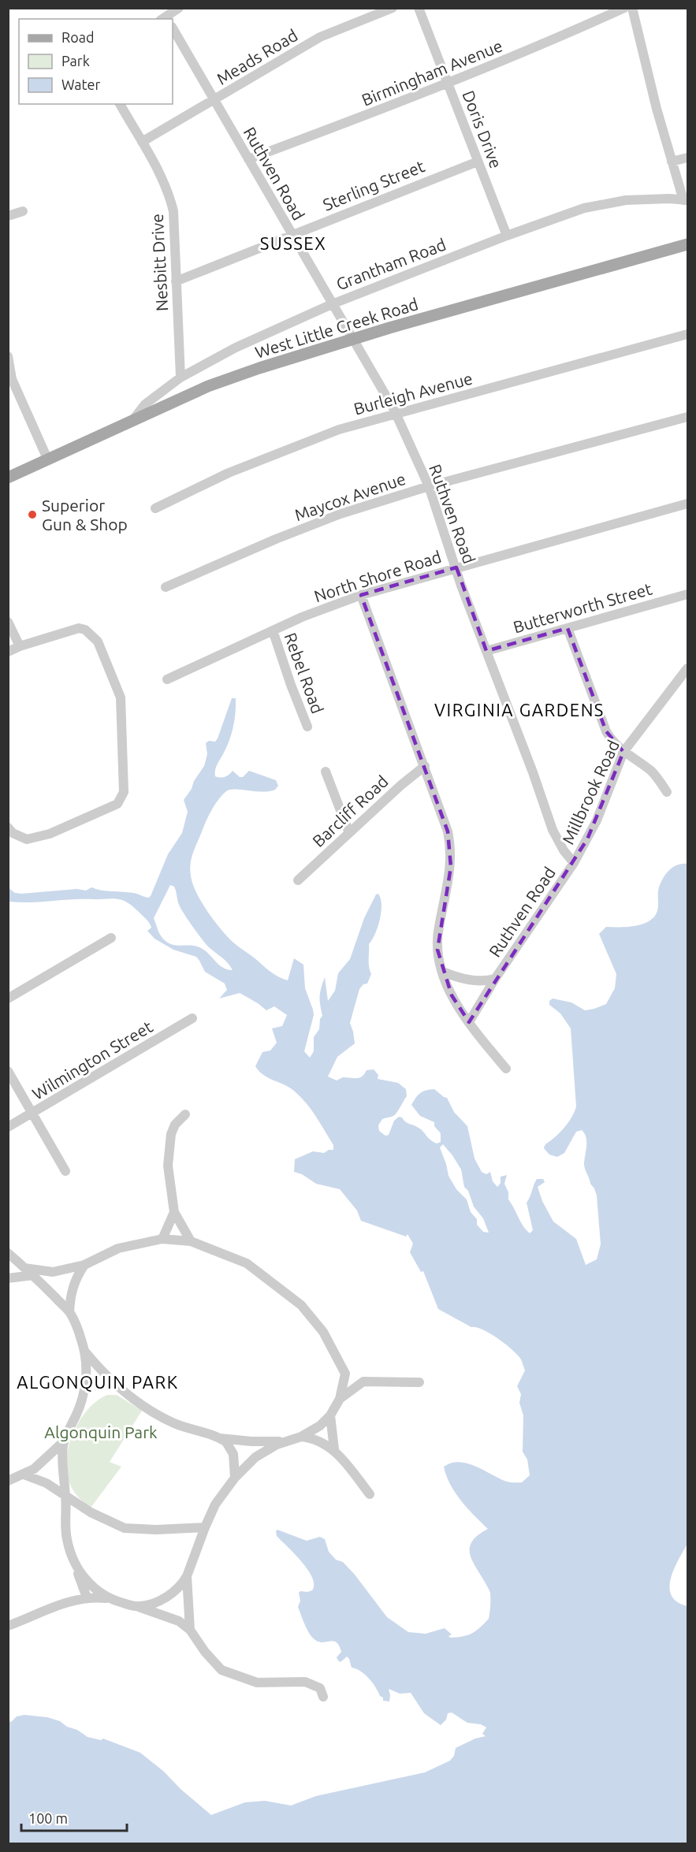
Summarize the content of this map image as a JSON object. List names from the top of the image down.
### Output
{
  "streets": {
    "main road": ["West Little Creek Road"],
    "street": [
      "Meads Road",
      "Birmingham Avenue",
      "Doris Drive",
      "Ruthven Road",
      "Sterling Street",
      "Nesbitt Drive",
      "Grantham Road",
      "Burleigh Avenue",
      "Maycox Avenue",
      "North Shore Road",
      "Butterworth Street",
      "Rebel Road",
      "Millbrook Road",
      "Barcliff Road",
      "Wilmington Street"
    ]
  },
  "crossings": [
    ["Meads Road", "Ruthven Road"],
    ["Meads Road", "Nesbitt Drive"],
    ["Birmingham Avenue", "Doris Drive"],
    ["Birmingham Avenue", "Ruthven Road"],
    ["Doris Drive", "Sterling Street"],
    ["Doris Drive", "Grantham Road"],
    ["Ruthven Road", "Sterling Street"],
    ["Ruthven Road", "Grantham Road"],
    ["Ruthven Road", "West Little Creek Road"],
    ["Ruthven Road", "Burleigh Avenue"],
    ["Ruthven Road", "Maycox Avenue"],
    ["Ruthven Road", "North Shore Road"],
    ["Ruthven Road", "Butterworth Street"],
    ["Ruthven Road", "Millbrook Road"],
    ["Sterling Street", "Nesbitt Drive"],
    ["Nesbitt Drive", "Grantham Road"],
    ["Grantham Road", "West Little Creek Road"],
    ["North Shore Road", "Rebel Road"]
  ],
  "districts": ["SUSSEX", "VIRGINIA GARDENS", "ALGONQUIN PARK"],
  "parks": ["Algonquin Park"],
  "places": ["Superior Gun & Shop"],
  "legend": ["Road", "Park", "Water"],
  "scale_bar": "100 m"
}
